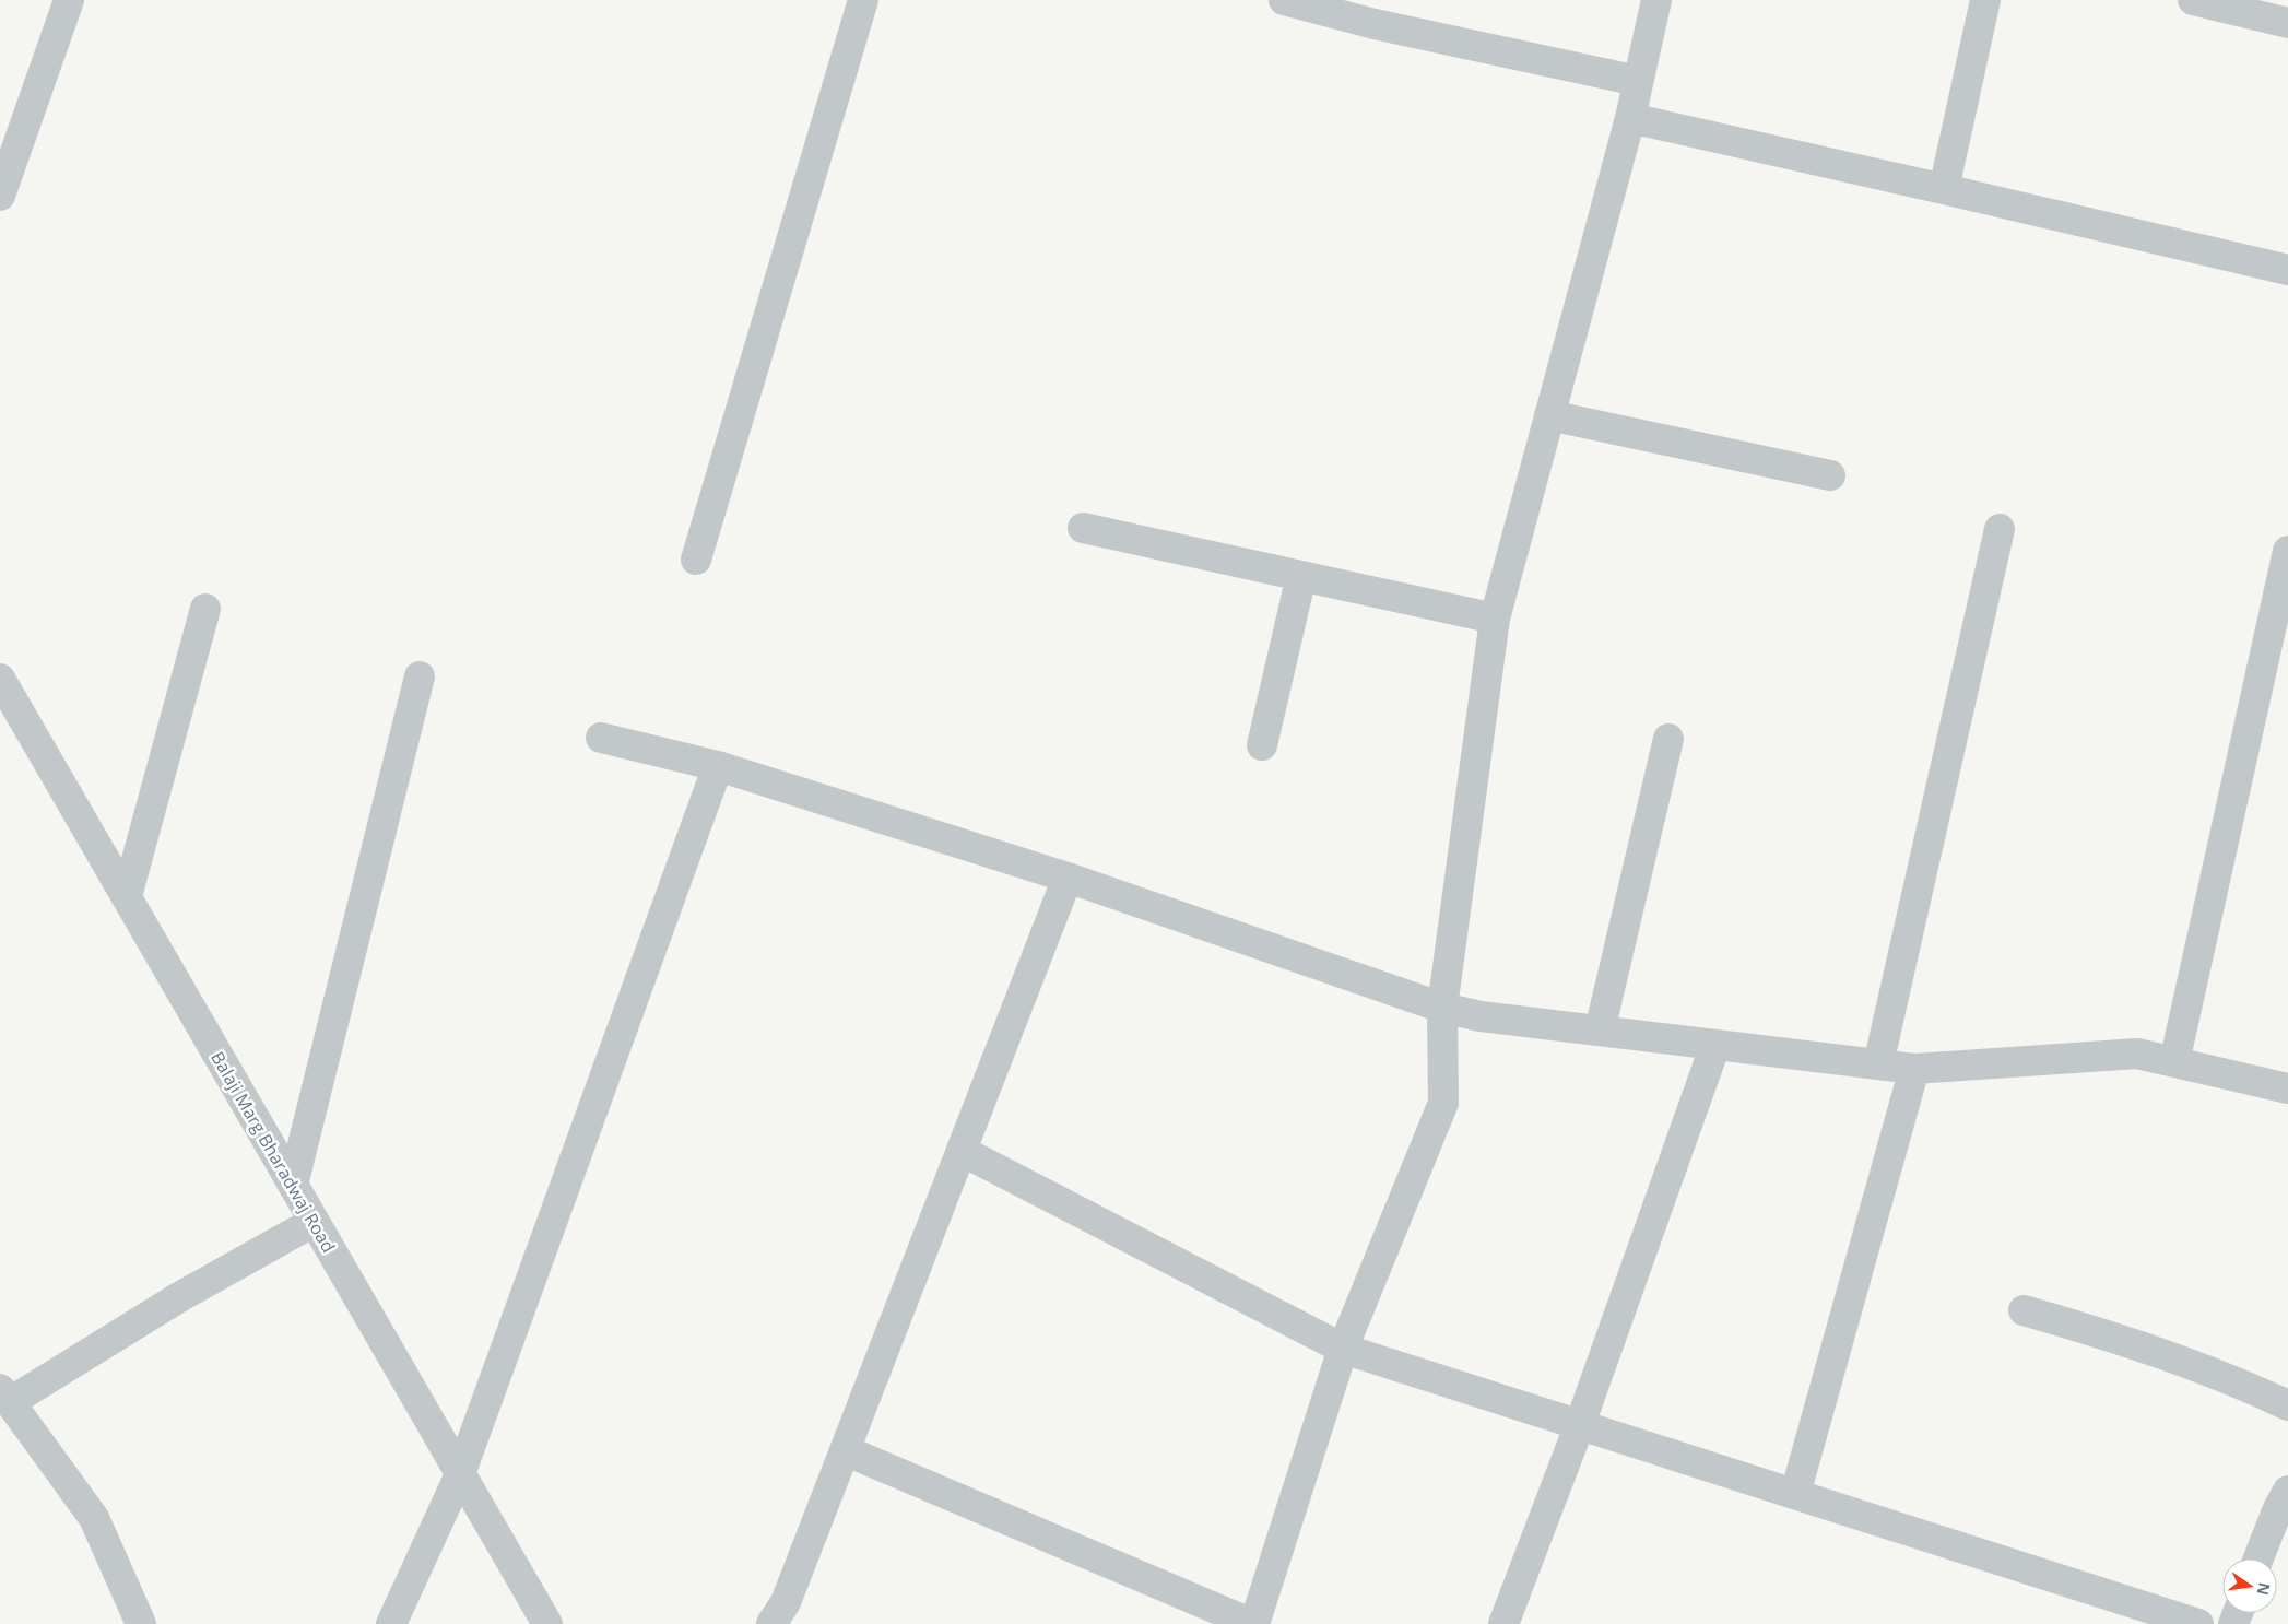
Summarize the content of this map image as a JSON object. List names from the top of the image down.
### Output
{
  "streets": {
    "street": ["Balaji Marg Bharadwaj Road"]
  },
  "north": "right"
}
